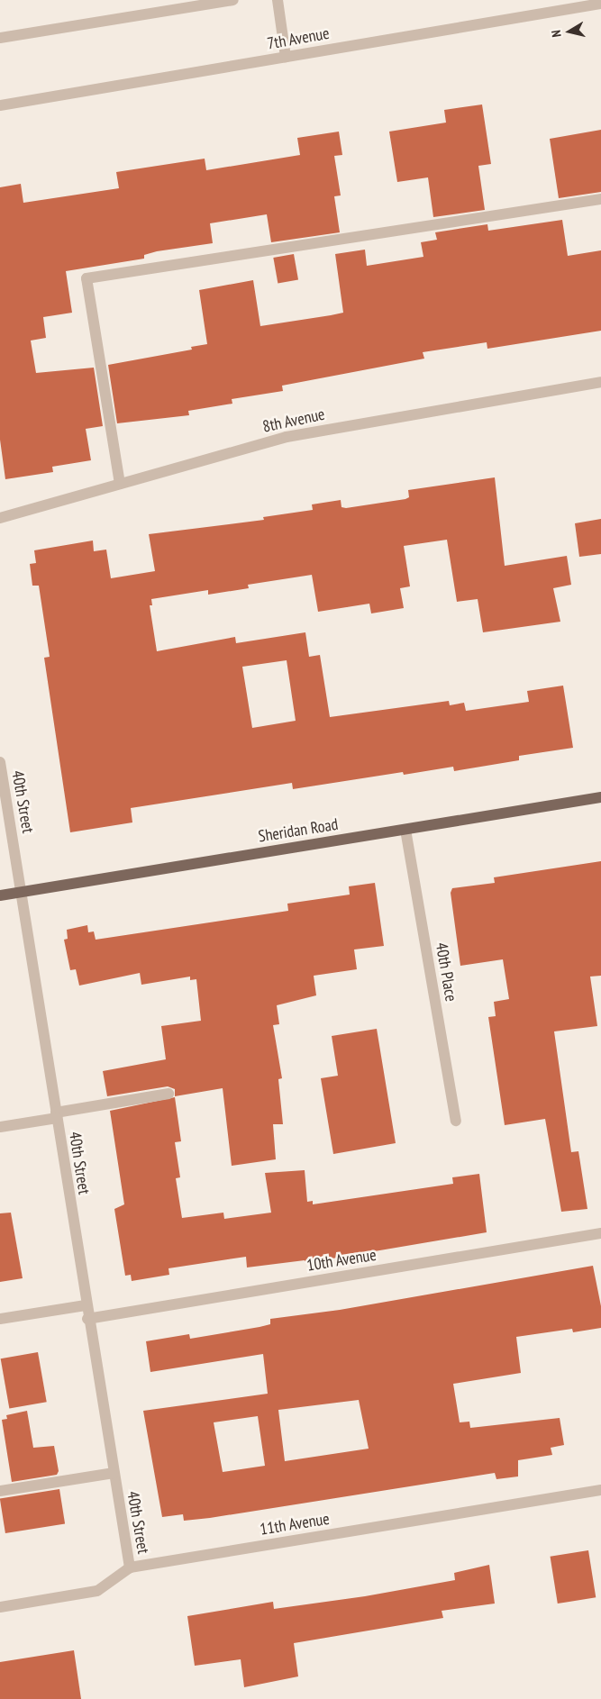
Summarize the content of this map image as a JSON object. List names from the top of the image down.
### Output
{
  "streets": {
    "main road": ["Sheridan Road"],
    "street": [
      "7th Avenue",
      "8th Avenue",
      "40th Street",
      "40th Place",
      "10th Avenue",
      "11th Avenue"
    ]
  },
  "crossings": [
    ["40th Street", "Sheridan Road"],
    ["40th Street", "10th Avenue"],
    ["40th Street", "11th Avenue"],
    ["Sheridan Road", "40th Place"]
  ],
  "north": "left"
}
